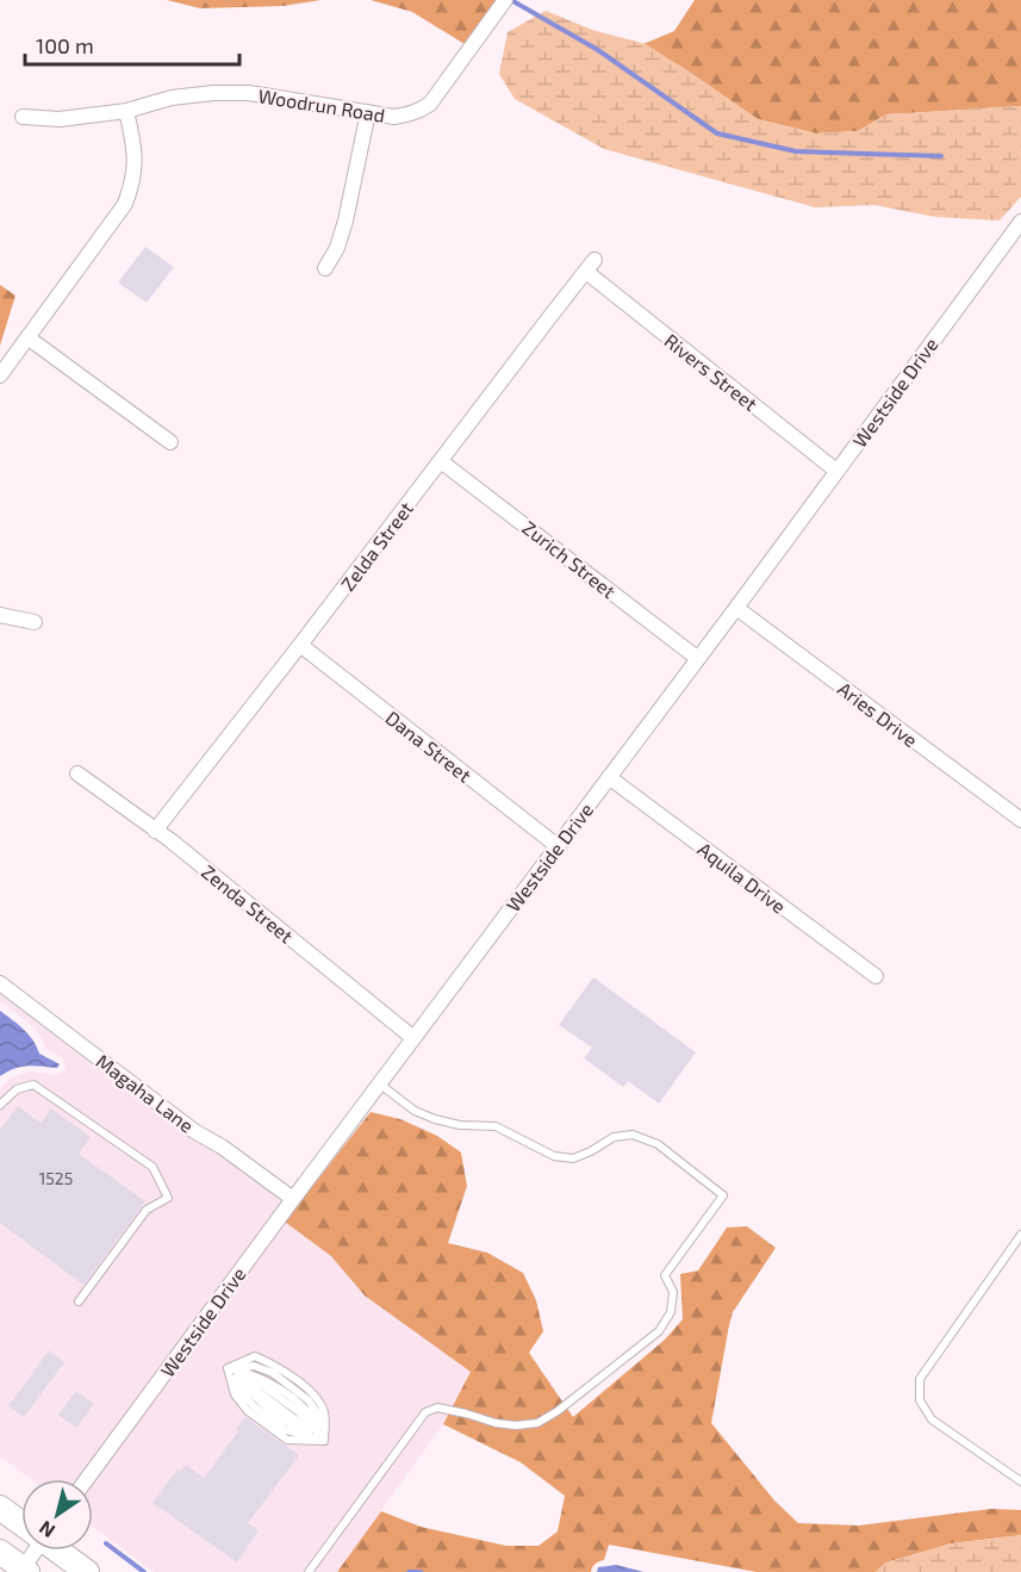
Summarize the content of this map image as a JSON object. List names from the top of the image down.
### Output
{
  "streets": {
    "street": [
      "Woodrun Road",
      "Rivers Street",
      "Westside Drive",
      "Zelda Street",
      "Zurich Street",
      "Aries Drive",
      "Dana Street",
      "Aquila Drive",
      "Zenda Street",
      "Magaha Lane"
    ]
  },
  "crossings": [
    ["Rivers Street", "Westside Drive"],
    ["Rivers Street", "Zelda Street"],
    ["Westside Drive", "Zurich Street"],
    ["Westside Drive", "Aries Drive"],
    ["Westside Drive", "Dana Street"],
    ["Westside Drive", "Aquila Drive"],
    ["Westside Drive", "Zenda Street"],
    ["Westside Drive", "Magaha Lane"],
    ["Zelda Street", "Zurich Street"],
    ["Zelda Street", "Dana Street"],
    ["Zelda Street", "Zenda Street"]
  ],
  "house_numbers": ["1525"],
  "scale_bar": "100 m",
  "north": "bottom left"
}
